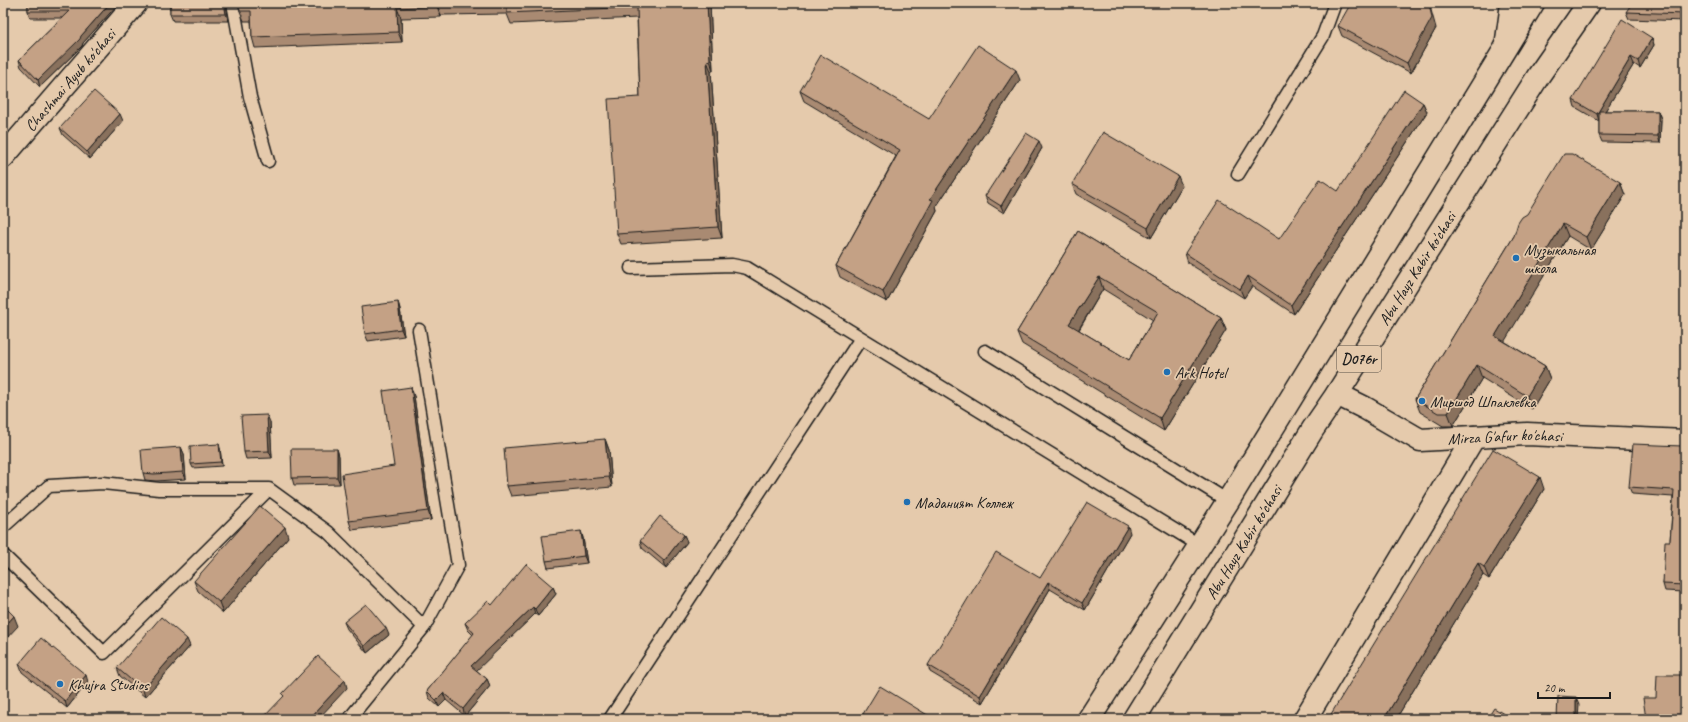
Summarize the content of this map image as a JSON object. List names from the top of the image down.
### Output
{
  "streets": {
    "main road": [
      "Chashmai Ayub ko'chasi",
      "Abu Hayz Kabir ko'chasi",
      "D076r",
      "Mirza G'afur ko'chasi"
    ]
  },
  "crossings": [
    ["Abu Hayz Kabir ko'chasi", "Mirza G'afur ko'chasi"]
  ],
  "places": [
    "Музыкальная школа",
    "Ark Hotel",
    "Миршод Шпаклевка",
    "Маданият Коллеж",
    "Khujra Studios"
  ],
  "scale_bar": "20 m"
}
